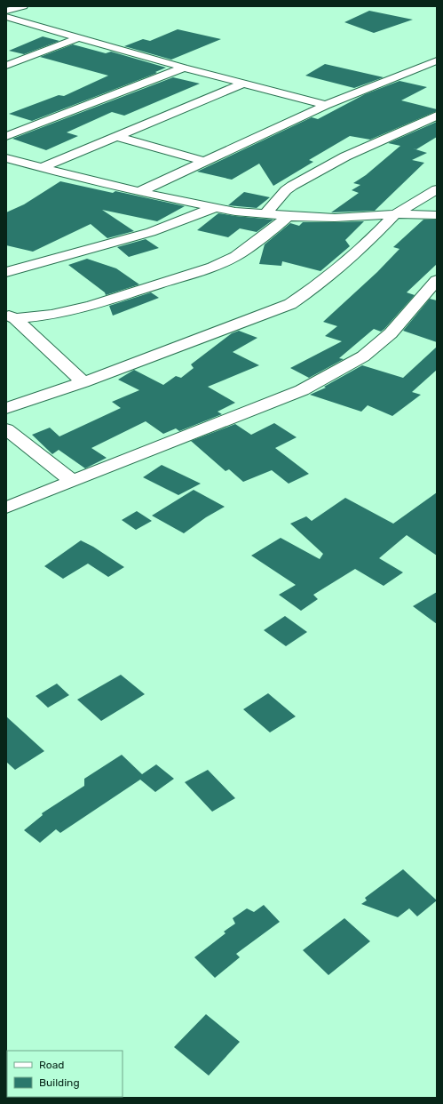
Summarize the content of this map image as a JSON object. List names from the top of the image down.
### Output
{
  "legend": ["Road", "Building"]
}
